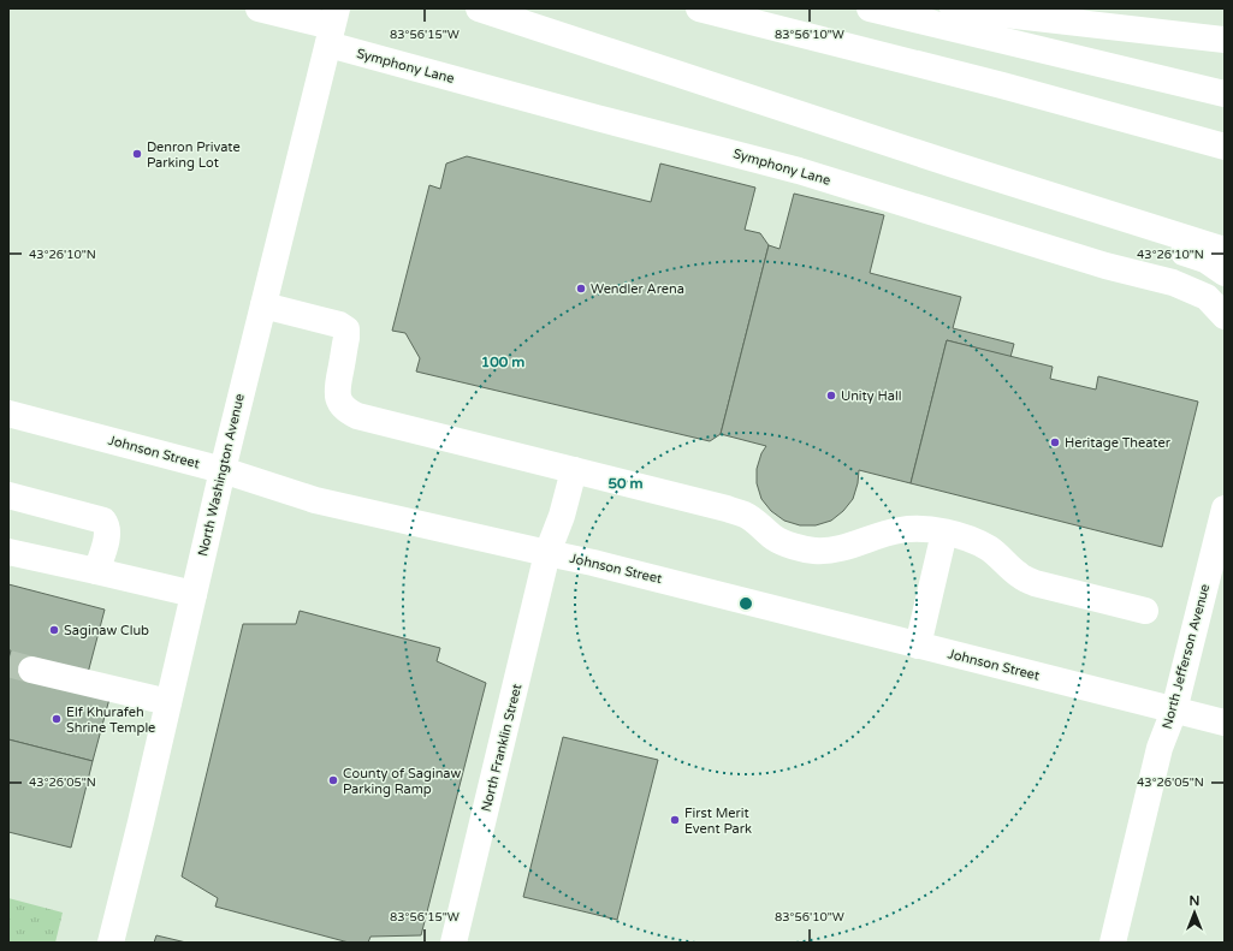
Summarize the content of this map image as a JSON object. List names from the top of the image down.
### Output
{
  "streets": {
    "main road": [
      "Symphony Lane",
      "Johnson Street",
      "North Washington Avenue",
      "North Jefferson Avenue",
      "North Franklin Street"
    ]
  },
  "crossings": [
    ["Symphony Lane", "North Washington Avenue"],
    ["Johnson Street", "North Washington Avenue"],
    ["Johnson Street", "North Jefferson Avenue"],
    ["Johnson Street", "North Franklin Street"]
  ],
  "places": [
    "Denron Private Parking Lot",
    "Wendler Arena",
    "Unity Hall",
    "Heritage Theater",
    "Saginaw Club",
    "Elf Khurafeh Shrine Temple",
    "County of Saginaw Parking Ramp",
    "First Merit Event Park"
  ],
  "north": "top",
  "coordinates": [
    "83°56'15\"W",
    "83°56'10\"W",
    "43°26'10\"N",
    "43°26'05\"N"
  ],
  "rings": ["100 m", "50 m"]
}
